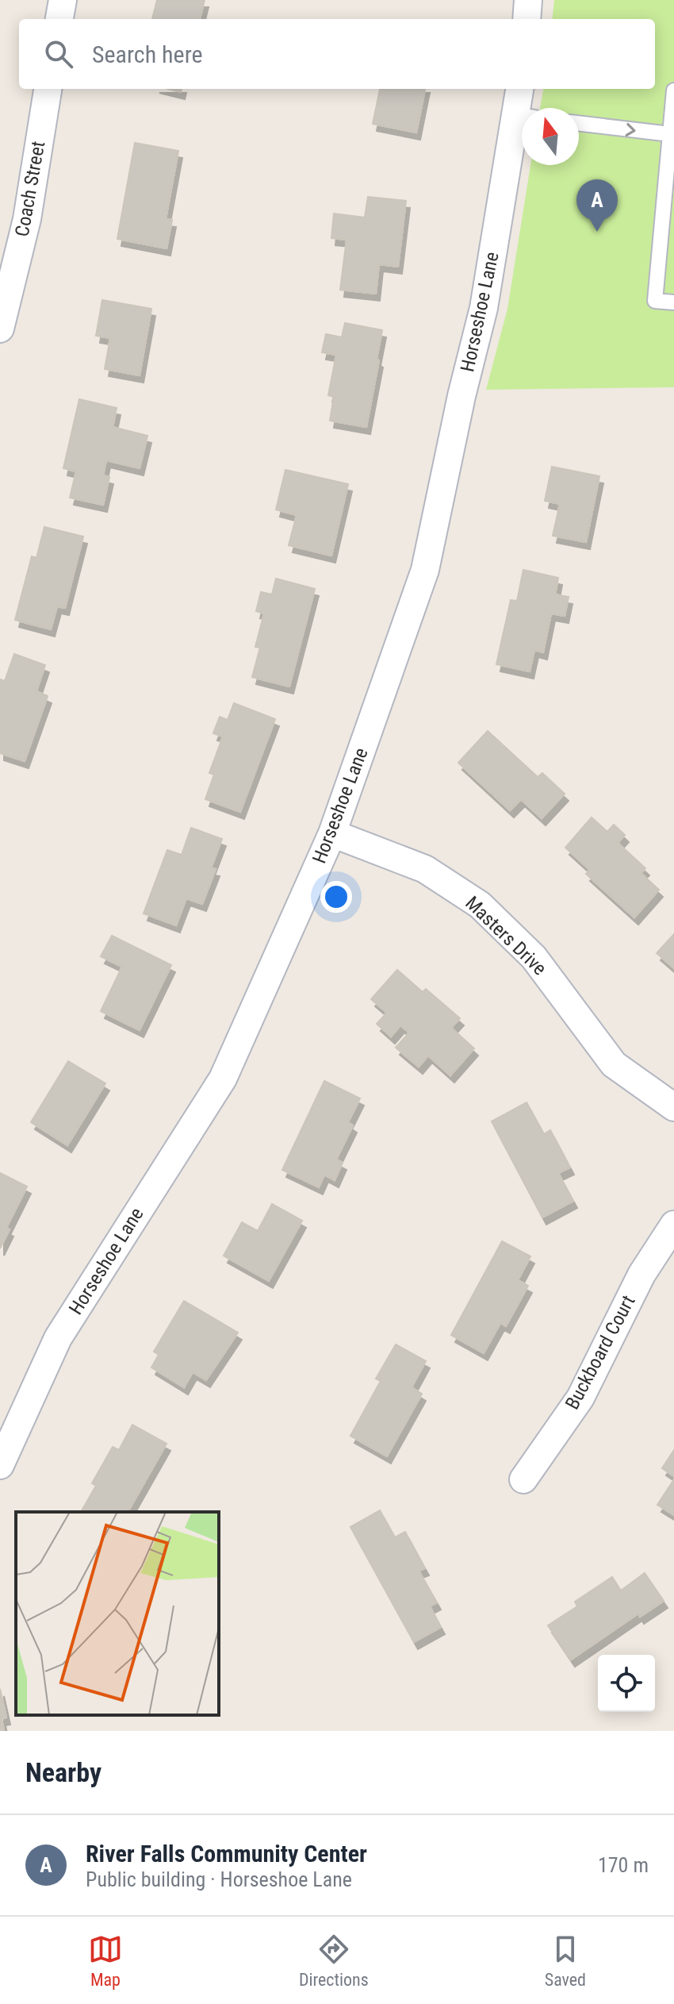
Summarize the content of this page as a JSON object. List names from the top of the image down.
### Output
{
  "streets": {
    "street": [
      "Coach Street",
      "Horseshoe Lane",
      "Masters Drive",
      "Buckboard Court"
    ]
  },
  "crossings": [
    ["Horseshoe Lane", "Masters Drive"]
  ],
  "north": "top",
  "page": {
    "search": "Search here",
    "pins": "A",
    "heading": "Nearby",
    "list": [
      {
        "mark": "A",
        "name": "River Falls Community Center",
        "note": "Public building · Horseshoe Lane",
        "value": "170 m"
      }
    ],
    "nav": ["Map", "Directions", "Saved"]
  }
}
